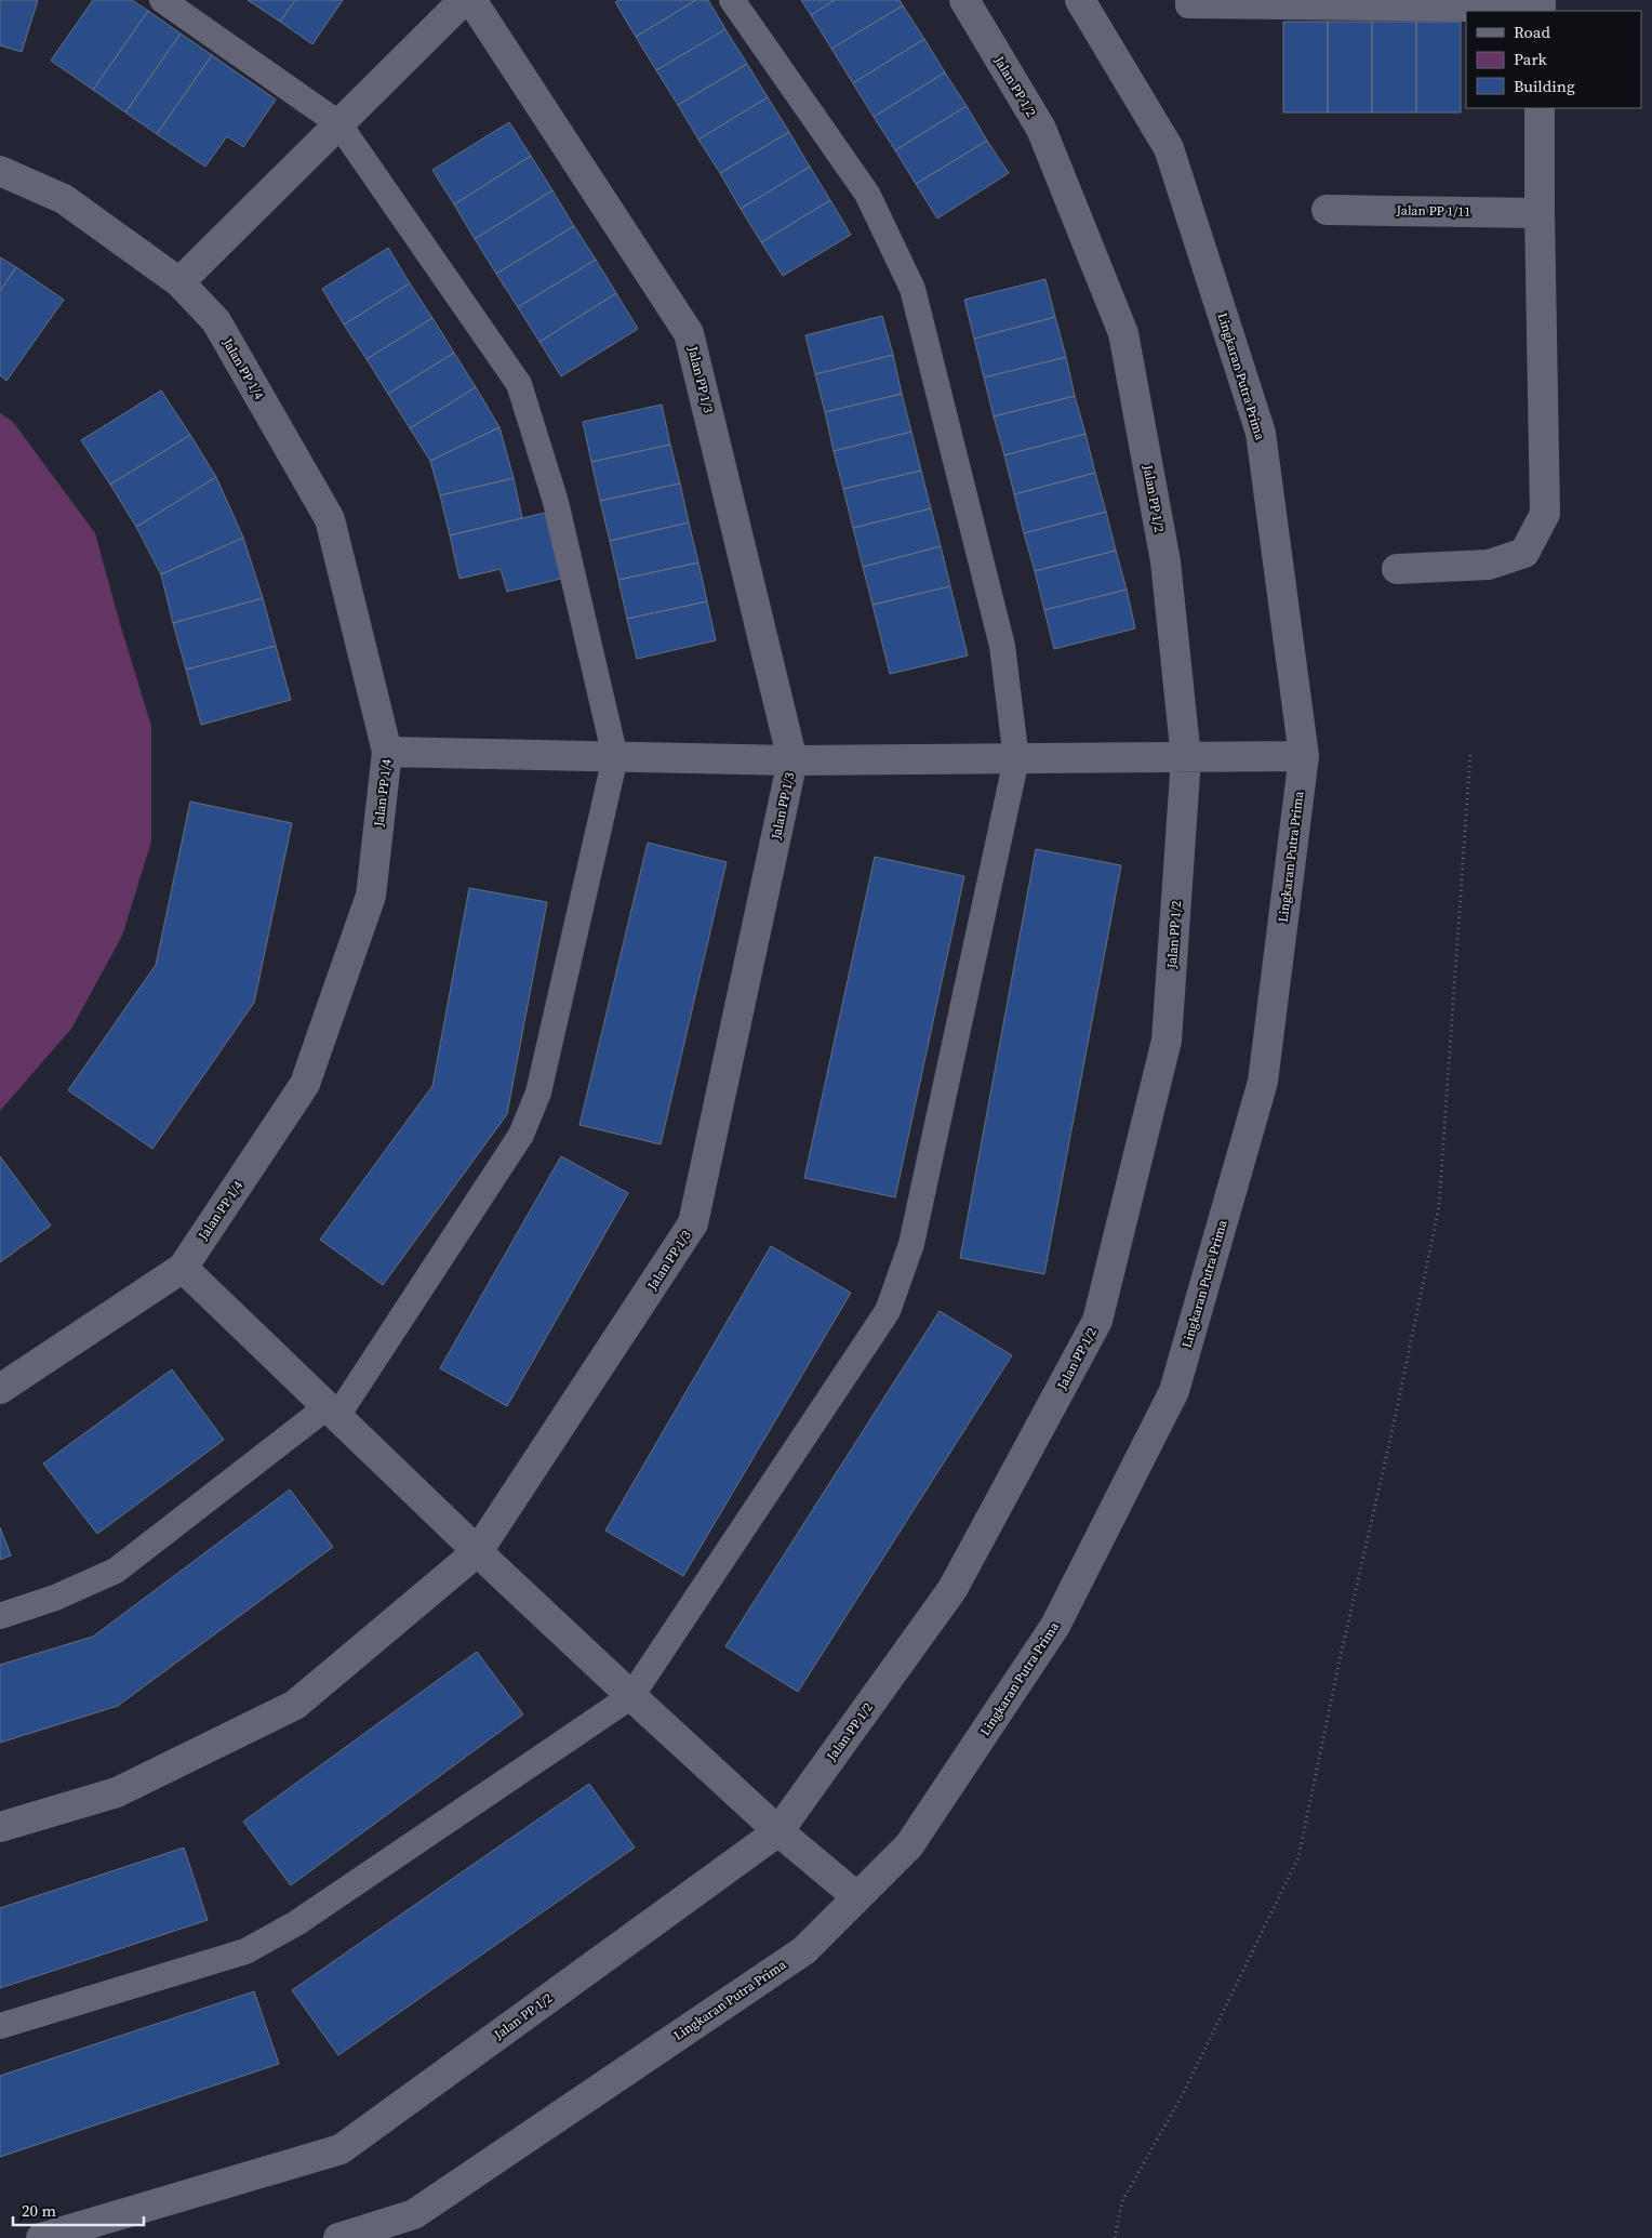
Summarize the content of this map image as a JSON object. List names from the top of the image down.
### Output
{
  "streets": {
    "street": [
      "Jalan PP 1/2",
      "Jalan PP 1/11",
      "Jalan PP 1/4",
      "Lingkaran Putra Prima",
      "Jalan PP 1/3"
    ]
  },
  "legend": ["Road", "Park", "Building"],
  "scale_bar": "20 m"
}
